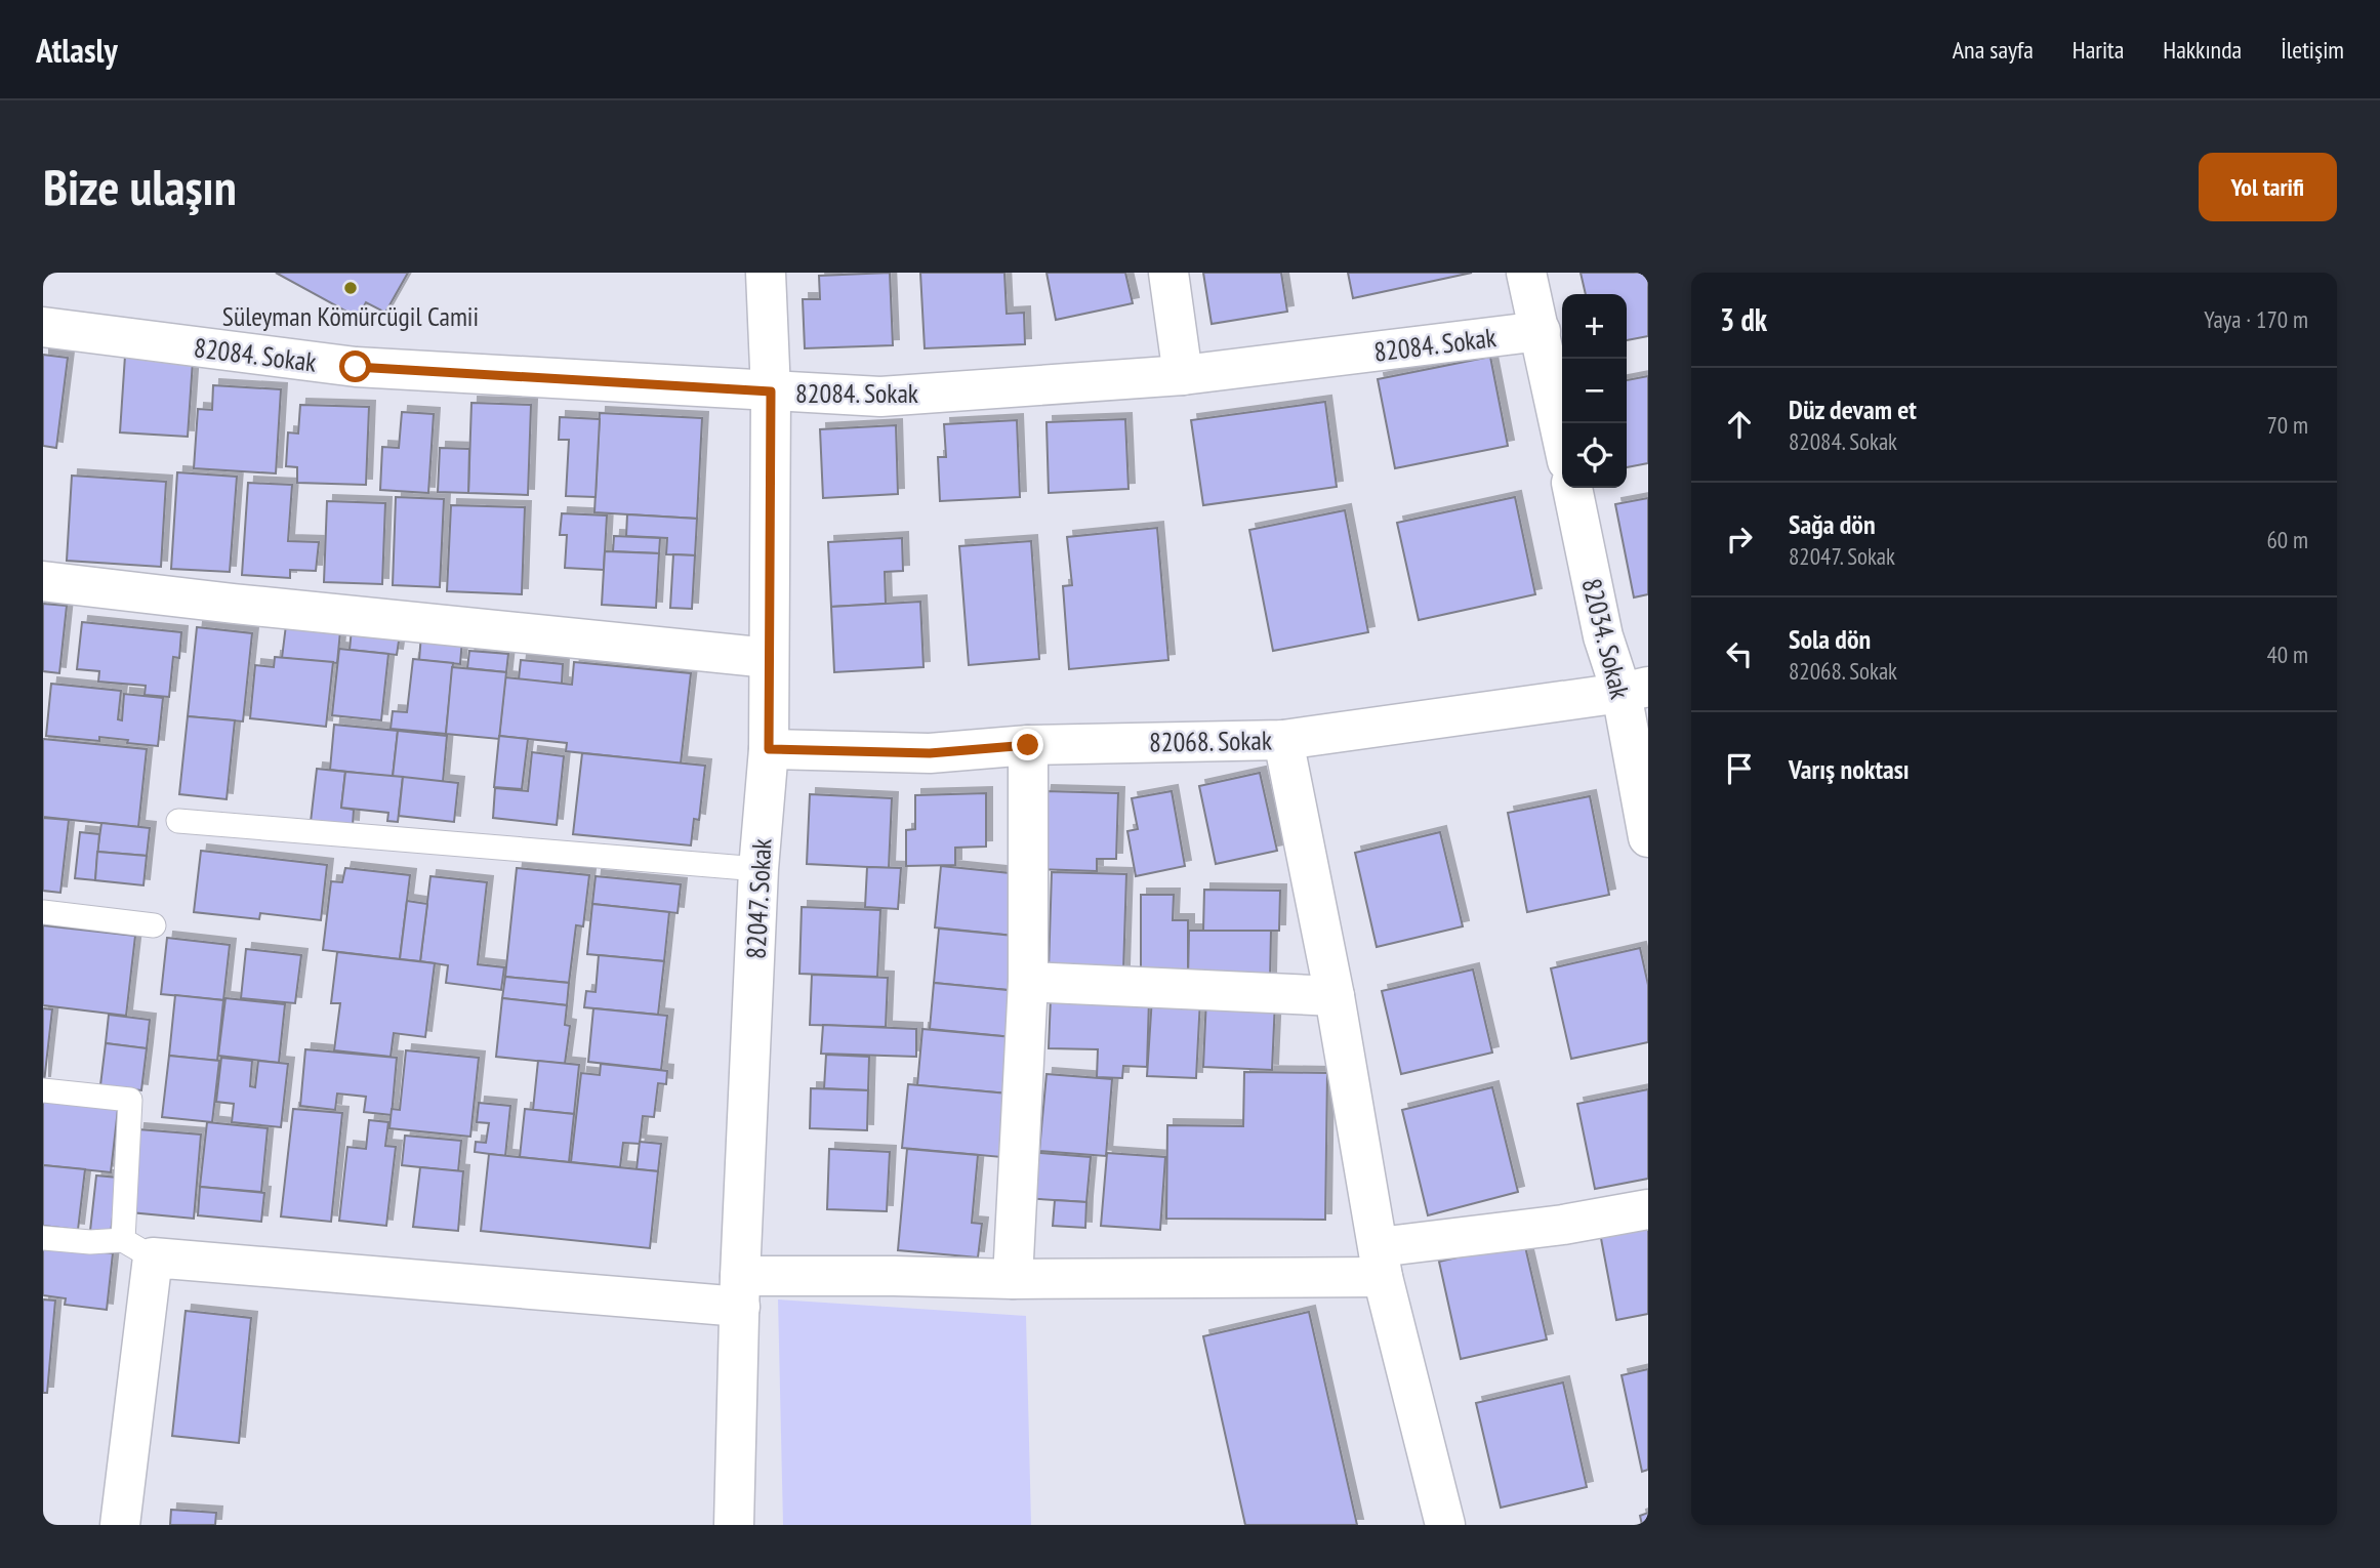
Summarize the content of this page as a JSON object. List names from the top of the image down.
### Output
{
  "streets": {
    "street": [
      "82084. Sokak",
      "82034. Sokak",
      "82068. Sokak",
      "82047. Sokak"
    ]
  },
  "crossings": [
    ["82084. Sokak", "82047. Sokak"],
    ["82034. Sokak", "82068. Sokak"],
    ["82068. Sokak", "82047. Sokak"]
  ],
  "places": ["Süleyman Kömürcügil Camii"],
  "page": {
    "header": "Atlasly",
    "nav": [
      "Ana sayfa",
      "Harita",
      "Hakkında",
      "İletişim"
    ],
    "buttons": "Yol tarifi",
    "title": "Bize ulaşın",
    "heading": ["3 dk", "Yaya · 170 m"],
    "map_buttons": ["+", "−"],
    "list": [
      ["Düz devam et", "82084. Sokak", "70 m"],
      ["Sağa dön", "82047. Sokak", "60 m"],
      ["Sola dön", "82068. Sokak", "40 m"],
      "Varış noktası"
    ]
  }
}
